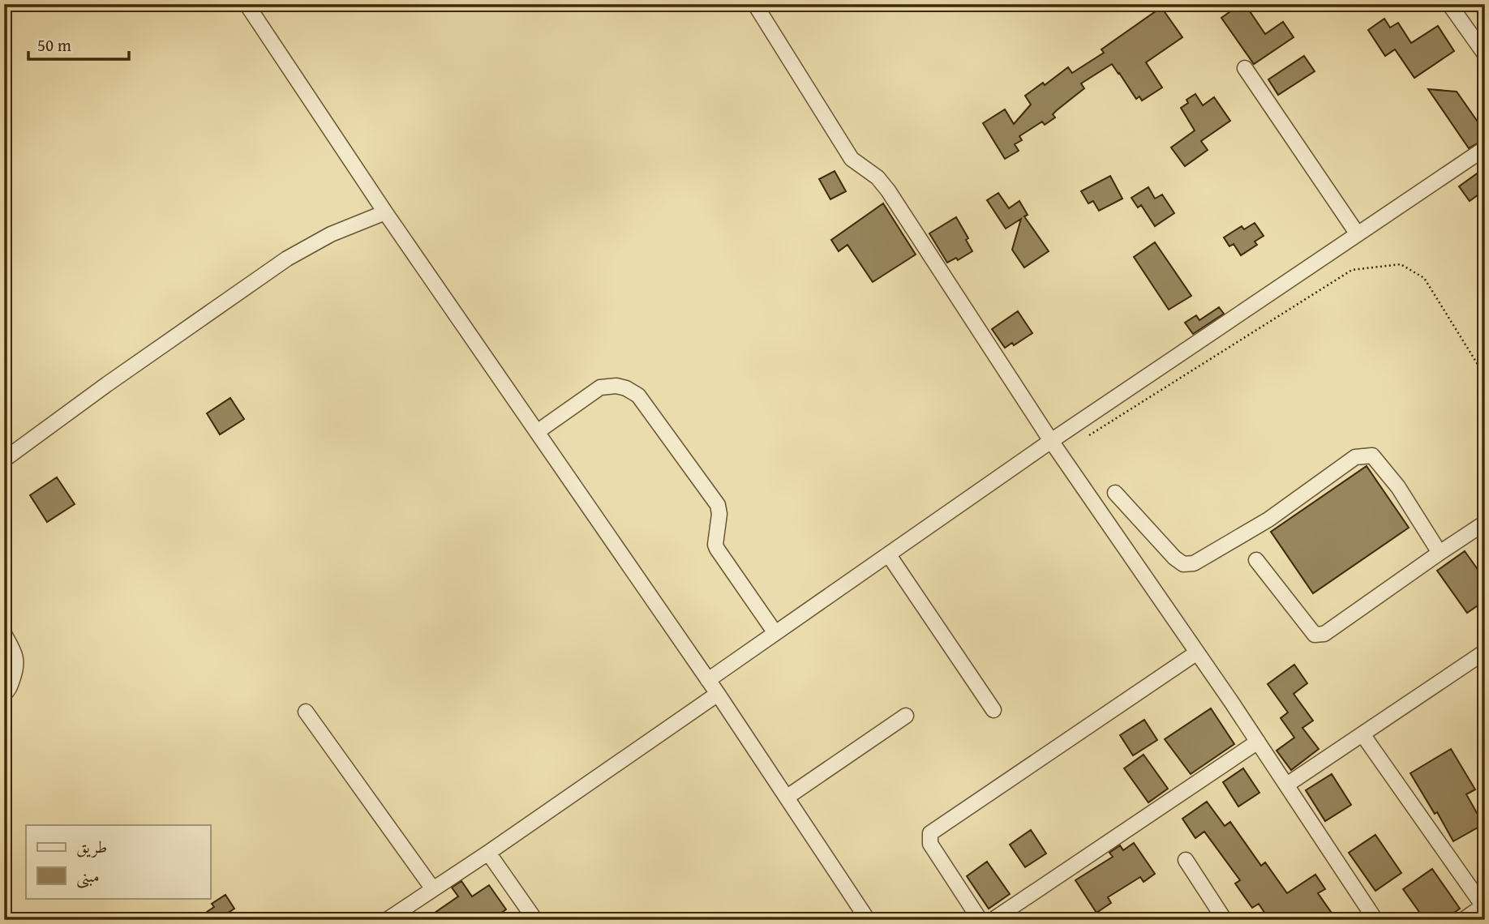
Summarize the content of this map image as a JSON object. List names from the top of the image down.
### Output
{
  "legend": ["طريق", "مبنى"],
  "scale_bar": "50 m"
}
